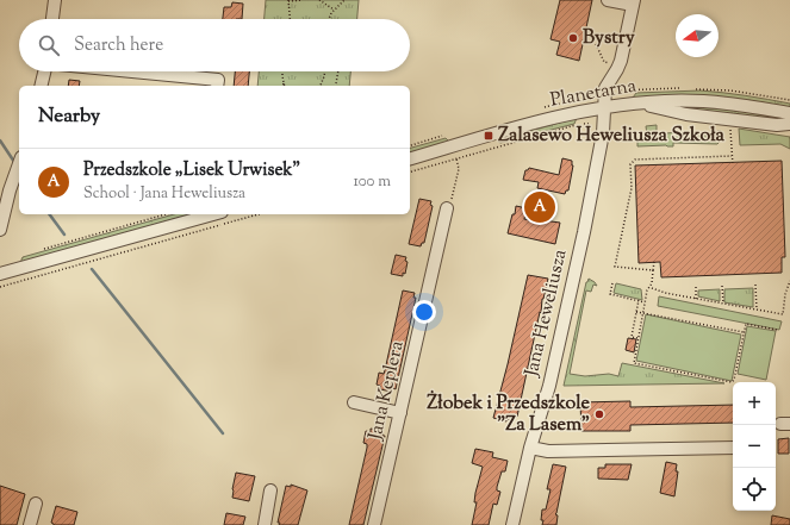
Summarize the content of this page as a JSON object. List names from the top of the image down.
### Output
{
  "streets": {
    "street": ["Planetarna", "Jana Heweliusza", "Jana Keplera"]
  },
  "crossings": [
    ["Planetarna", "Jana Heweliusza"]
  ],
  "places": {
    "other": ["Bystry", "Żłobek i Przedszkole \"Za Lasem\""],
    "transit": ["Zalasewo Heweliusza Szkoła"]
  },
  "north": "left",
  "page": {
    "search": "Search here",
    "heading": "Nearby",
    "list": [
      {
        "mark": "A",
        "name": "Przedszkole „Lisek Urwisek”",
        "note": "School · Jana Heweliusza",
        "value": "100 m"
      }
    ],
    "pins": "A",
    "map_buttons": ["+", "−"]
  }
}
